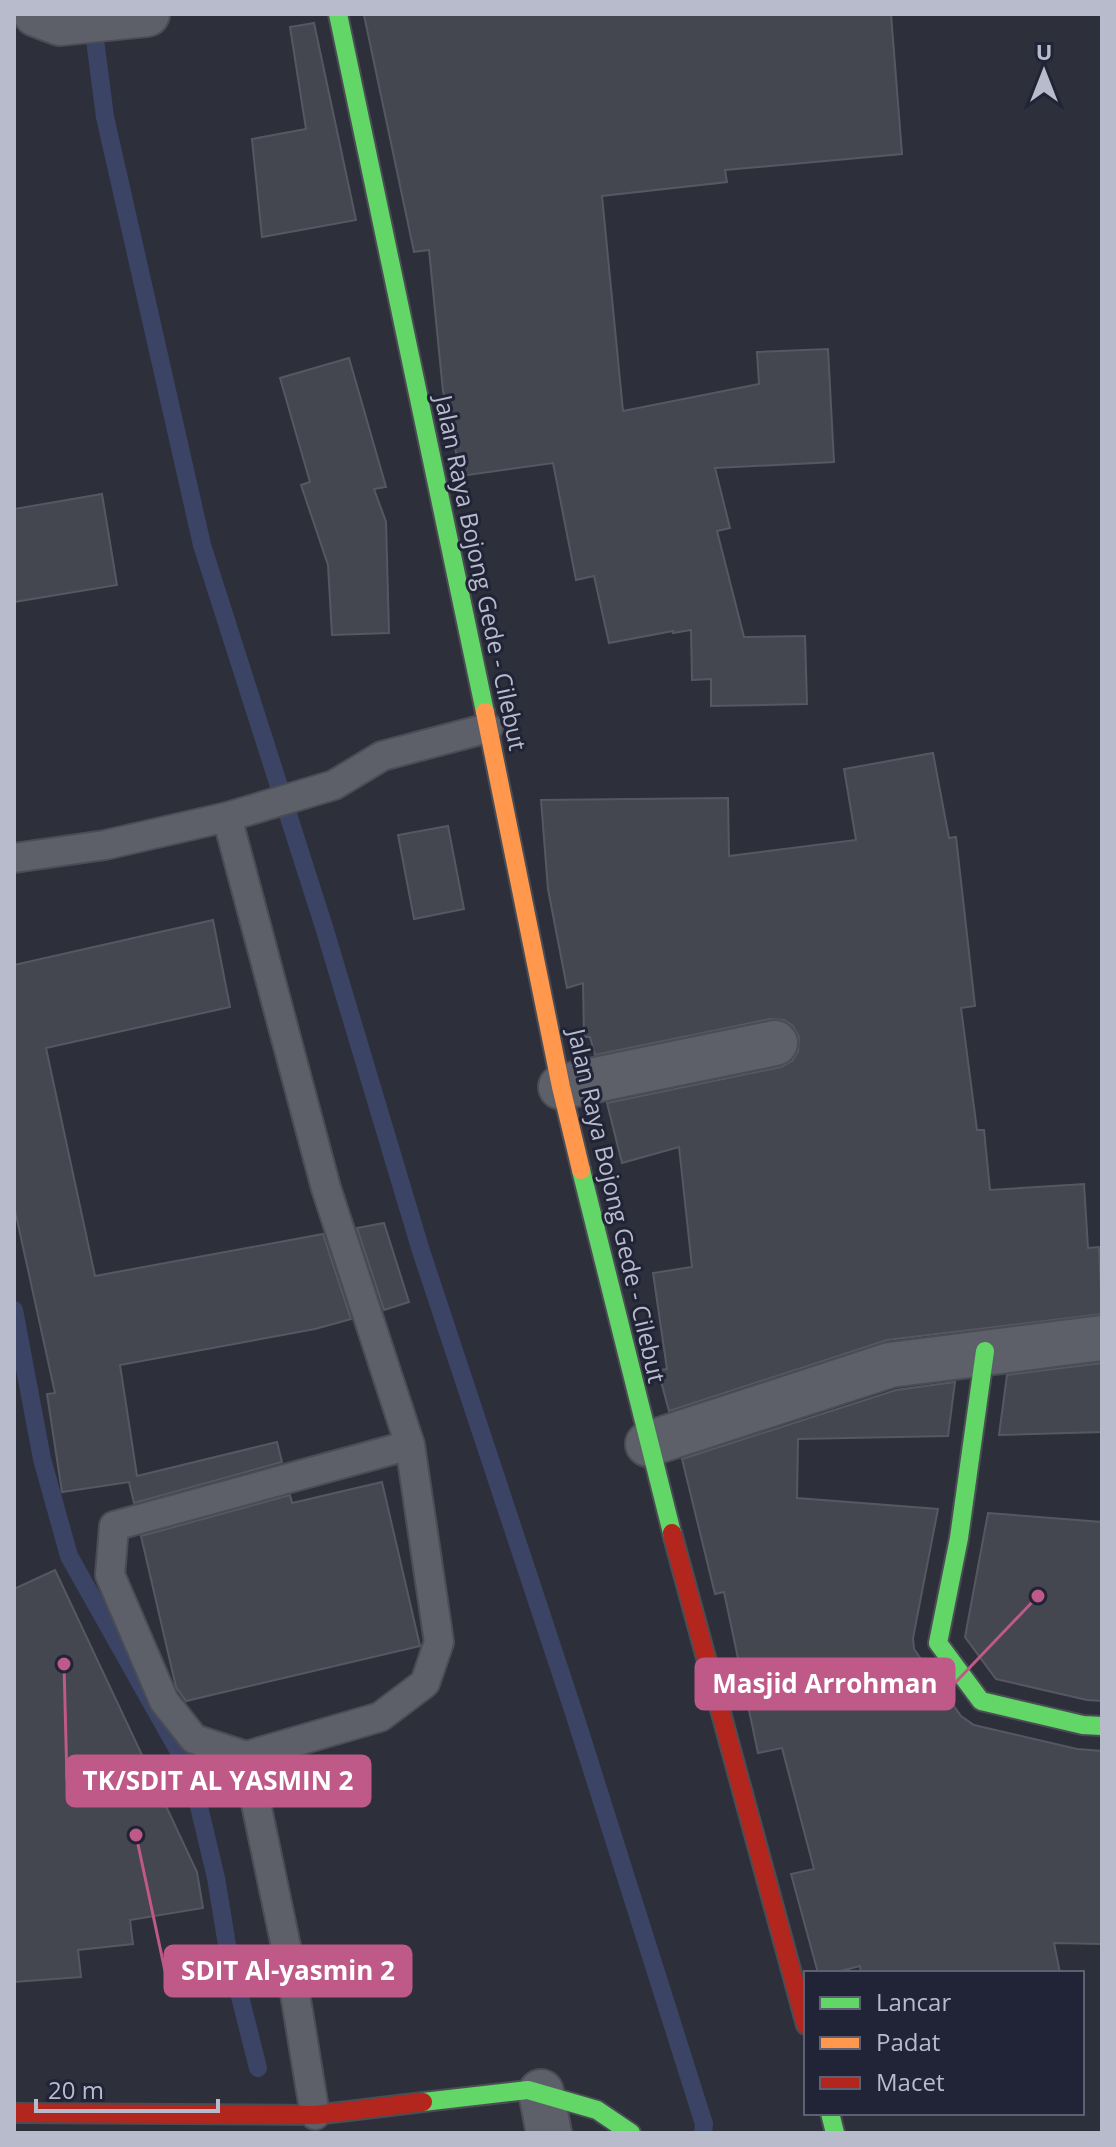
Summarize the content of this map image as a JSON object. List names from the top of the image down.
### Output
{
  "streets": {
    "main road": ["Jalan Raya Bojong Gede - Cilebut"]
  },
  "places": ["Masjid Arrohman", "TK/SDIT AL YASMIN 2", "SDIT Al-yasmin 2"],
  "legend": ["Lancar", "Padat", "Macet"],
  "scale_bar": "20 m",
  "north": "top"
}
